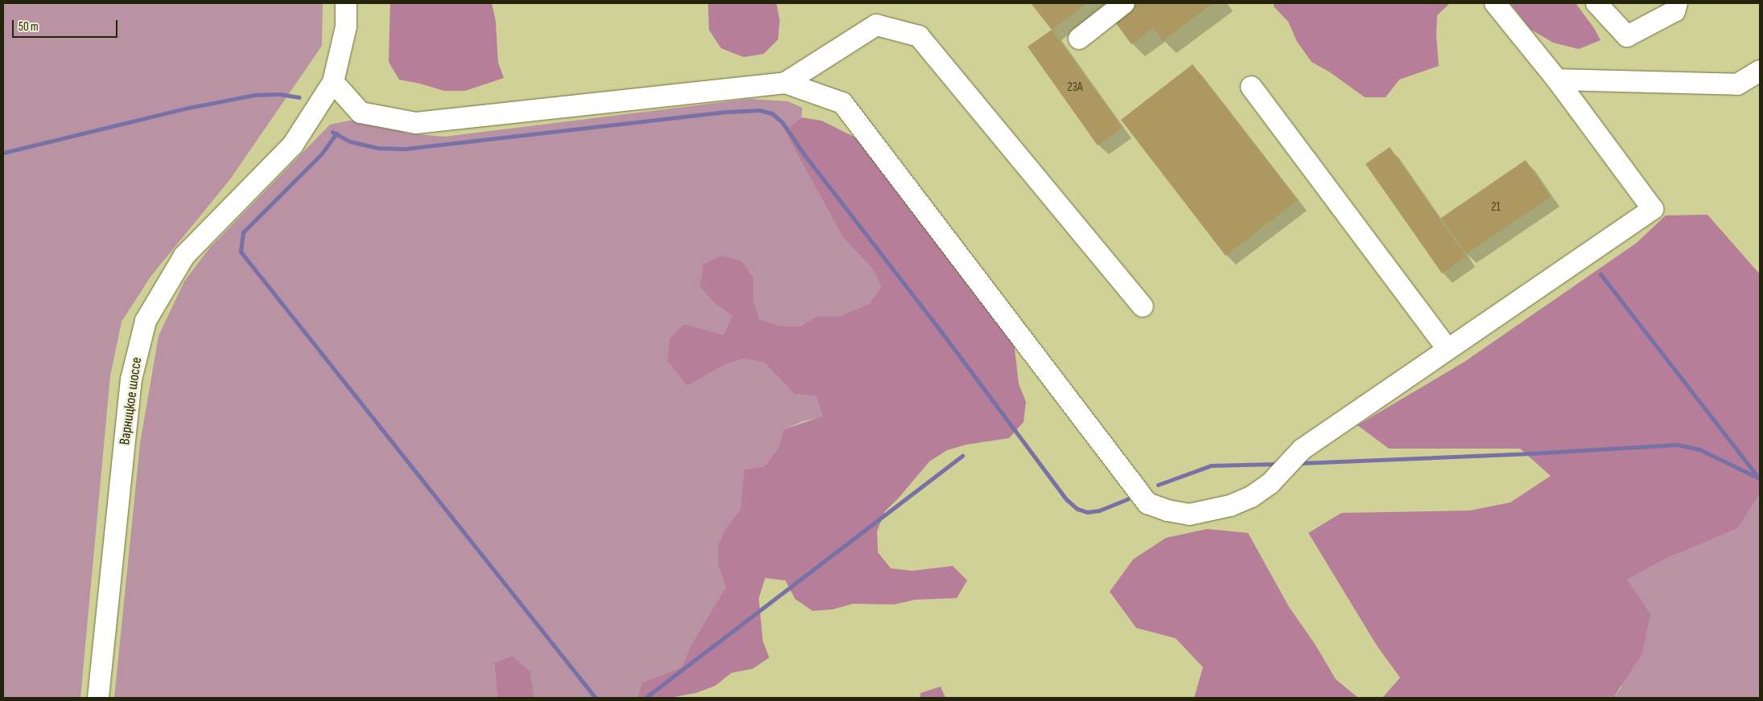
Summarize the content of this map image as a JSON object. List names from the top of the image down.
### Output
{
  "streets": {
    "street": ["Варницкое шоссе"]
  },
  "house_numbers": ["23А", "21"],
  "scale_bar": "50 m"
}
